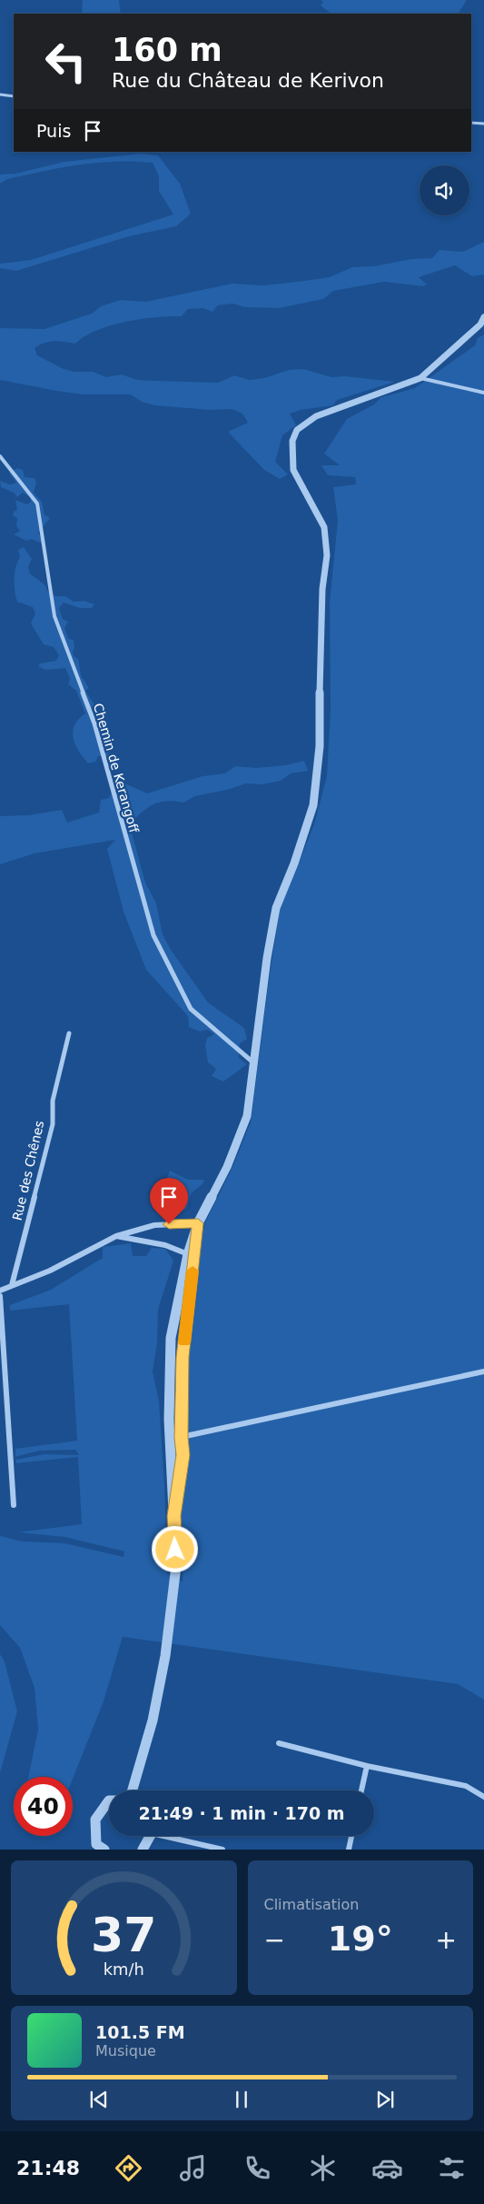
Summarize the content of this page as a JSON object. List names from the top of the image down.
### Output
{
  "streets": {
    "street": ["Chemin de Kerangoff", "Rue des Chênes"]
  },
  "page": {
    "turn": ["160 m", "Rue du Château de Kerivon"],
    "then": "Puis",
    "limit": "40",
    "trip": "21:49 · 1 min · 170 m",
    "tile": "Climatisation",
    "heat": ["−", "19°", "+"],
    "song": ["101.5 FM", "Musique"],
    "tabs": "21:48",
    "gauge": ["37", "km/h"]
  }
}
